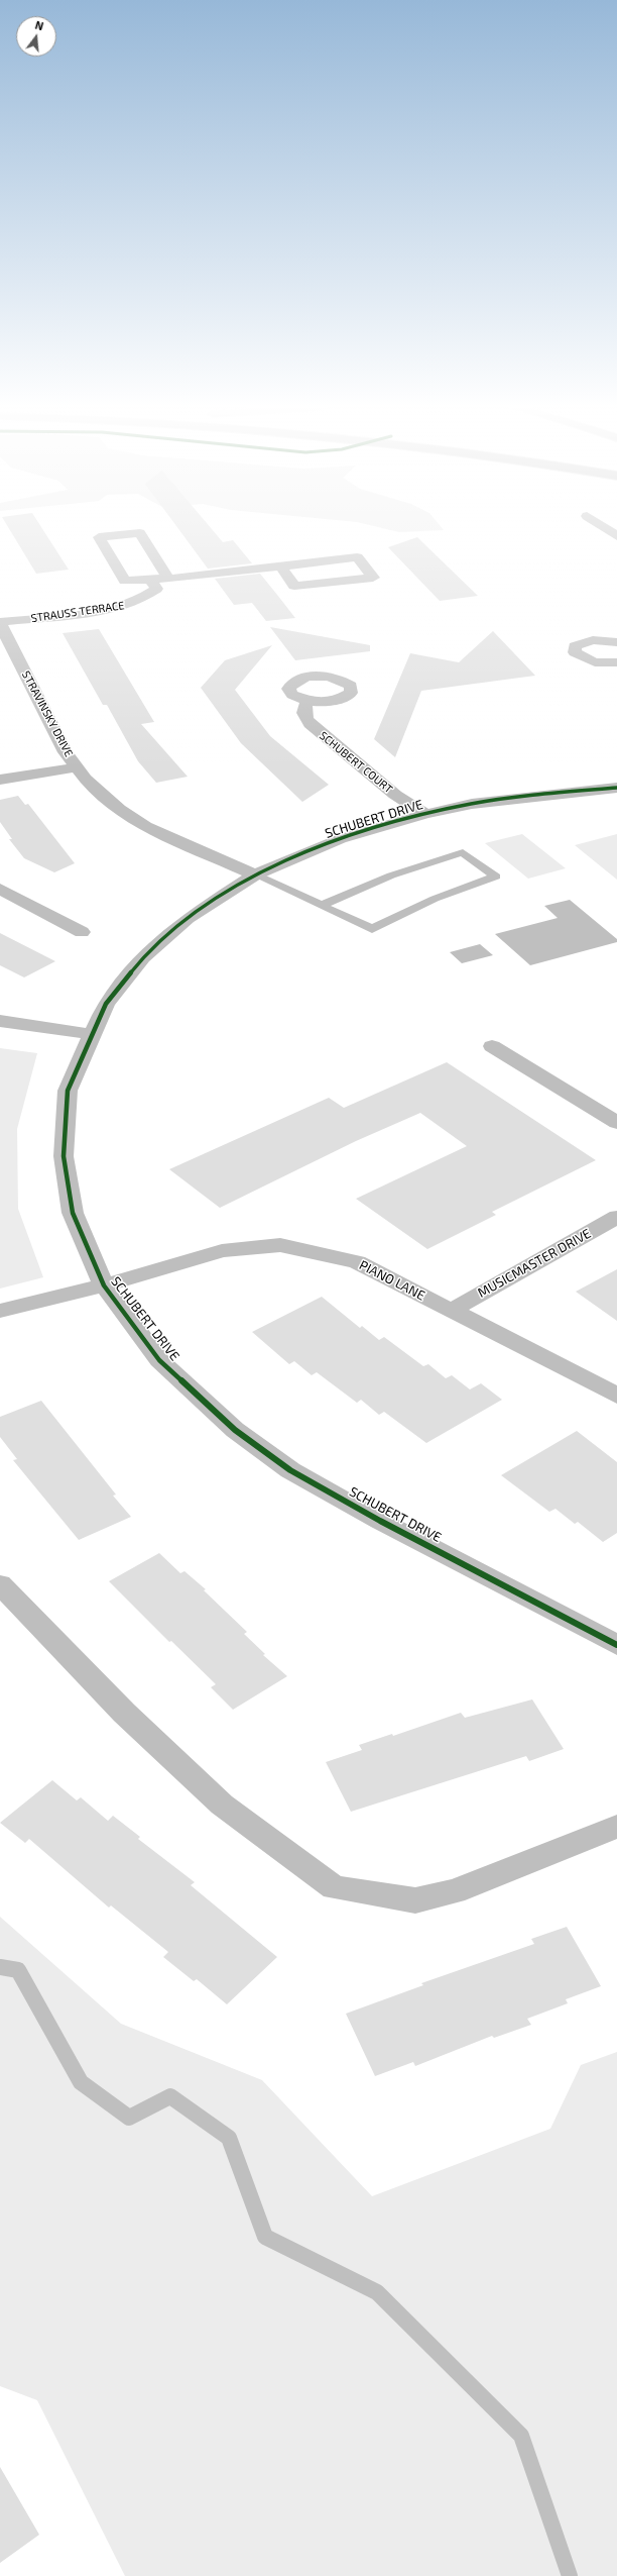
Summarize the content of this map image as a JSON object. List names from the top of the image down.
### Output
{
  "streets": {
    "main road": [
      "STRAUSS TERRACE",
      "STRAVINSKY DRIVE",
      "SCHUBERT COURT",
      "SCHUBERT DRIVE",
      "MUSICMASTER DRIVE",
      "PIANO LANE"
    ]
  },
  "crossings": [
    ["STRAUSS TERRACE", "STRAVINSKY DRIVE"],
    ["STRAVINSKY DRIVE", "SCHUBERT DRIVE"],
    ["SCHUBERT COURT", "SCHUBERT DRIVE"],
    ["SCHUBERT DRIVE", "PIANO LANE"],
    ["MUSICMASTER DRIVE", "PIANO LANE"]
  ],
  "north": "top"
}
